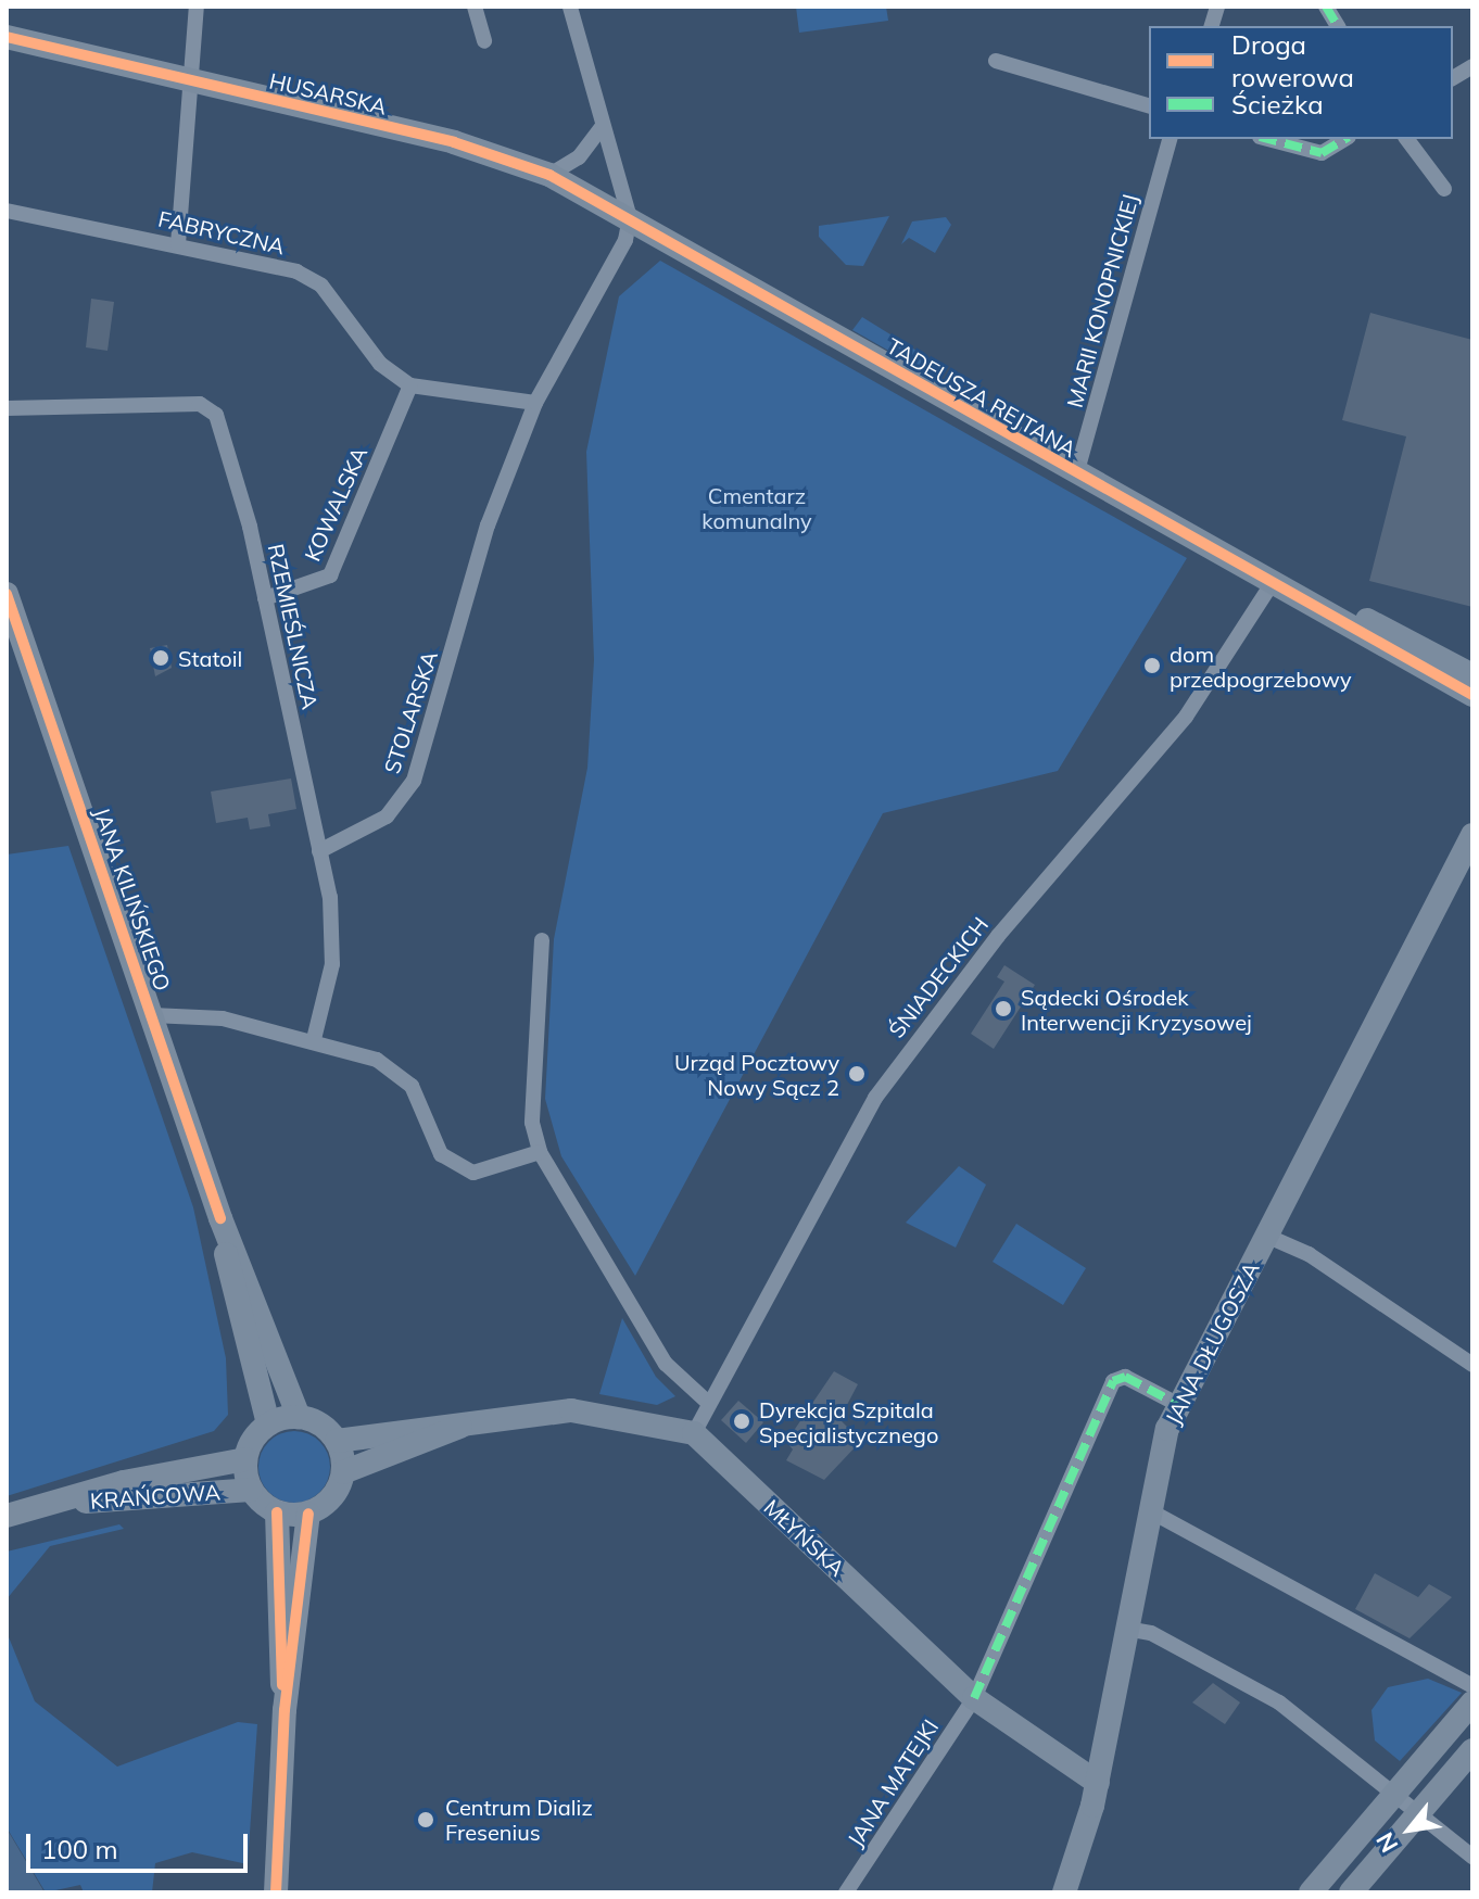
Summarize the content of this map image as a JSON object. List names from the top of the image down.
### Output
{
  "streets": {
    "street": [
      "HUSARSKA",
      "FABRYCZNA",
      "MARII KONOPNICKIEJ",
      "TADEUSZA REJTANA",
      "KOWALSKA",
      "RZEMIEŚLNICZA",
      "STOLARSKA",
      "JANA KILIŃSKIEGO",
      "ŚNIADECKICH",
      "JANA DŁUGOSZA",
      "KRAŃCOWA",
      "MŁYŃSKA",
      "JANA MATEJKI"
    ]
  },
  "crossings": [
    ["HUSARSKA", "TADEUSZA REJTANA"],
    ["HUSARSKA", "STOLARSKA"],
    ["FABRYCZNA", "KOWALSKA"],
    ["MARII KONOPNICKIEJ", "TADEUSZA REJTANA"],
    ["TADEUSZA REJTANA", "STOLARSKA"],
    ["TADEUSZA REJTANA", "ŚNIADECKICH"],
    ["KOWALSKA", "RZEMIEŚLNICZA"],
    ["RZEMIEŚLNICZA", "STOLARSKA"],
    ["JANA KILIŃSKIEGO", "KRAŃCOWA"],
    ["ŚNIADECKICH", "MŁYŃSKA"],
    ["JANA DŁUGOSZA", "MŁYŃSKA"],
    ["JANA DŁUGOSZA", "JANA MATEJKI"],
    ["MŁYŃSKA", "JANA MATEJKI"]
  ],
  "parks": ["Cmentarz komunalny"],
  "places": [
    "Statoil",
    "dom przedpogrzebowy",
    "Sądecki Ośrodek Interwencji Kryzysowej",
    "Urząd Pocztowy Nowy Sącz 2",
    "Dyrekcja Szpitala Specjalistycznego",
    "Centrum Dializ Fresenius"
  ],
  "legend": ["Droga rowerowa", "Ścieżka"],
  "scale_bar": "100 m",
  "north": "bottom left"
}
